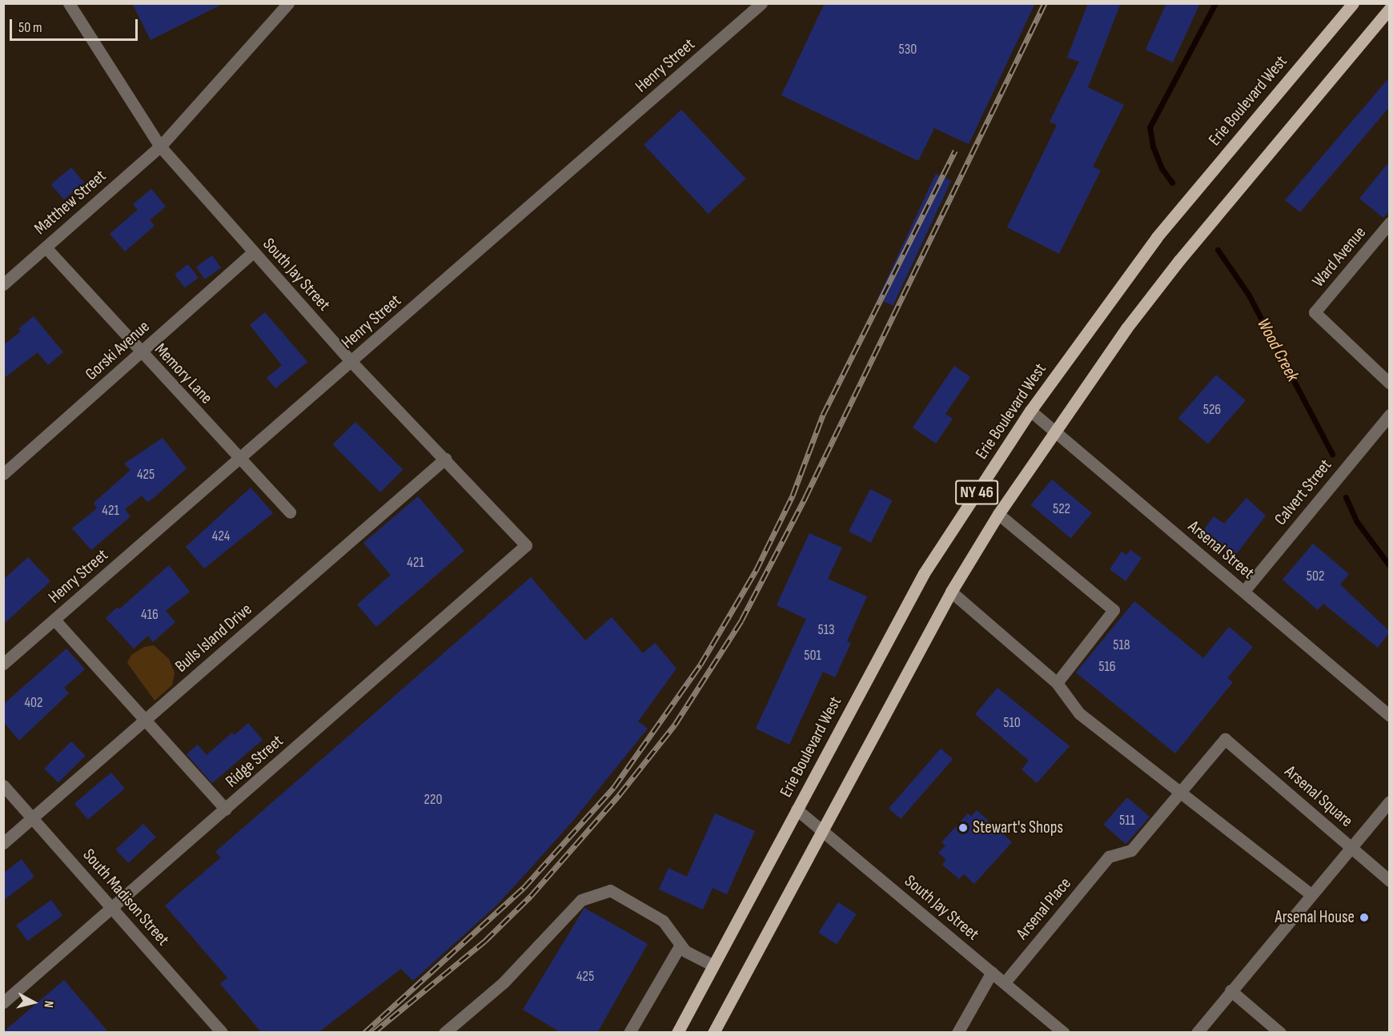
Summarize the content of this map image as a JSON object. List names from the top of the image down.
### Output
{
  "streets": {
    "main road": ["Erie Boulevard West", "NY 46"],
    "street": [
      "Henry Street",
      "Matthew Street",
      "Ward Avenue",
      "South Jay Street",
      "Gorski Avenue",
      "Memory Lane",
      "Calvert Street",
      "Arsenal Street",
      "Bulls Island Drive",
      "Ridge Street",
      "Arsenal Square",
      "South Madison Street",
      "Arsenal Place"
    ]
  },
  "crossings": [
    ["Henry Street", "South Jay Street"],
    ["Henry Street", "Memory Lane"],
    ["Erie Boulevard West", "South Jay Street"],
    ["Erie Boulevard West", "Arsenal Street"],
    ["Matthew Street", "South Jay Street"],
    ["Matthew Street", "Memory Lane"],
    ["South Jay Street", "Gorski Avenue"],
    ["South Jay Street", "NY 46"],
    ["South Jay Street", "Bulls Island Drive"],
    ["South Jay Street", "Ridge Street"],
    ["South Jay Street", "Arsenal Place"],
    ["Gorski Avenue", "Memory Lane"],
    ["NY 46", "Arsenal Street"],
    ["Calvert Street", "Arsenal Street"],
    ["Bulls Island Drive", "South Madison Street"],
    ["Ridge Street", "South Madison Street"],
    ["Arsenal Square", "Arsenal Place"]
  ],
  "water": ["Wood Creek"],
  "places": ["Stewart's Shops", "Arsenal House"],
  "house_numbers": [
    "530",
    "526",
    "425",
    "522",
    "421",
    "424",
    "421",
    "502",
    "416",
    "513",
    "518",
    "501",
    "516",
    "402",
    "510",
    "220",
    "511",
    "425"
  ],
  "scale_bar": "50 m",
  "north": "right"
}
